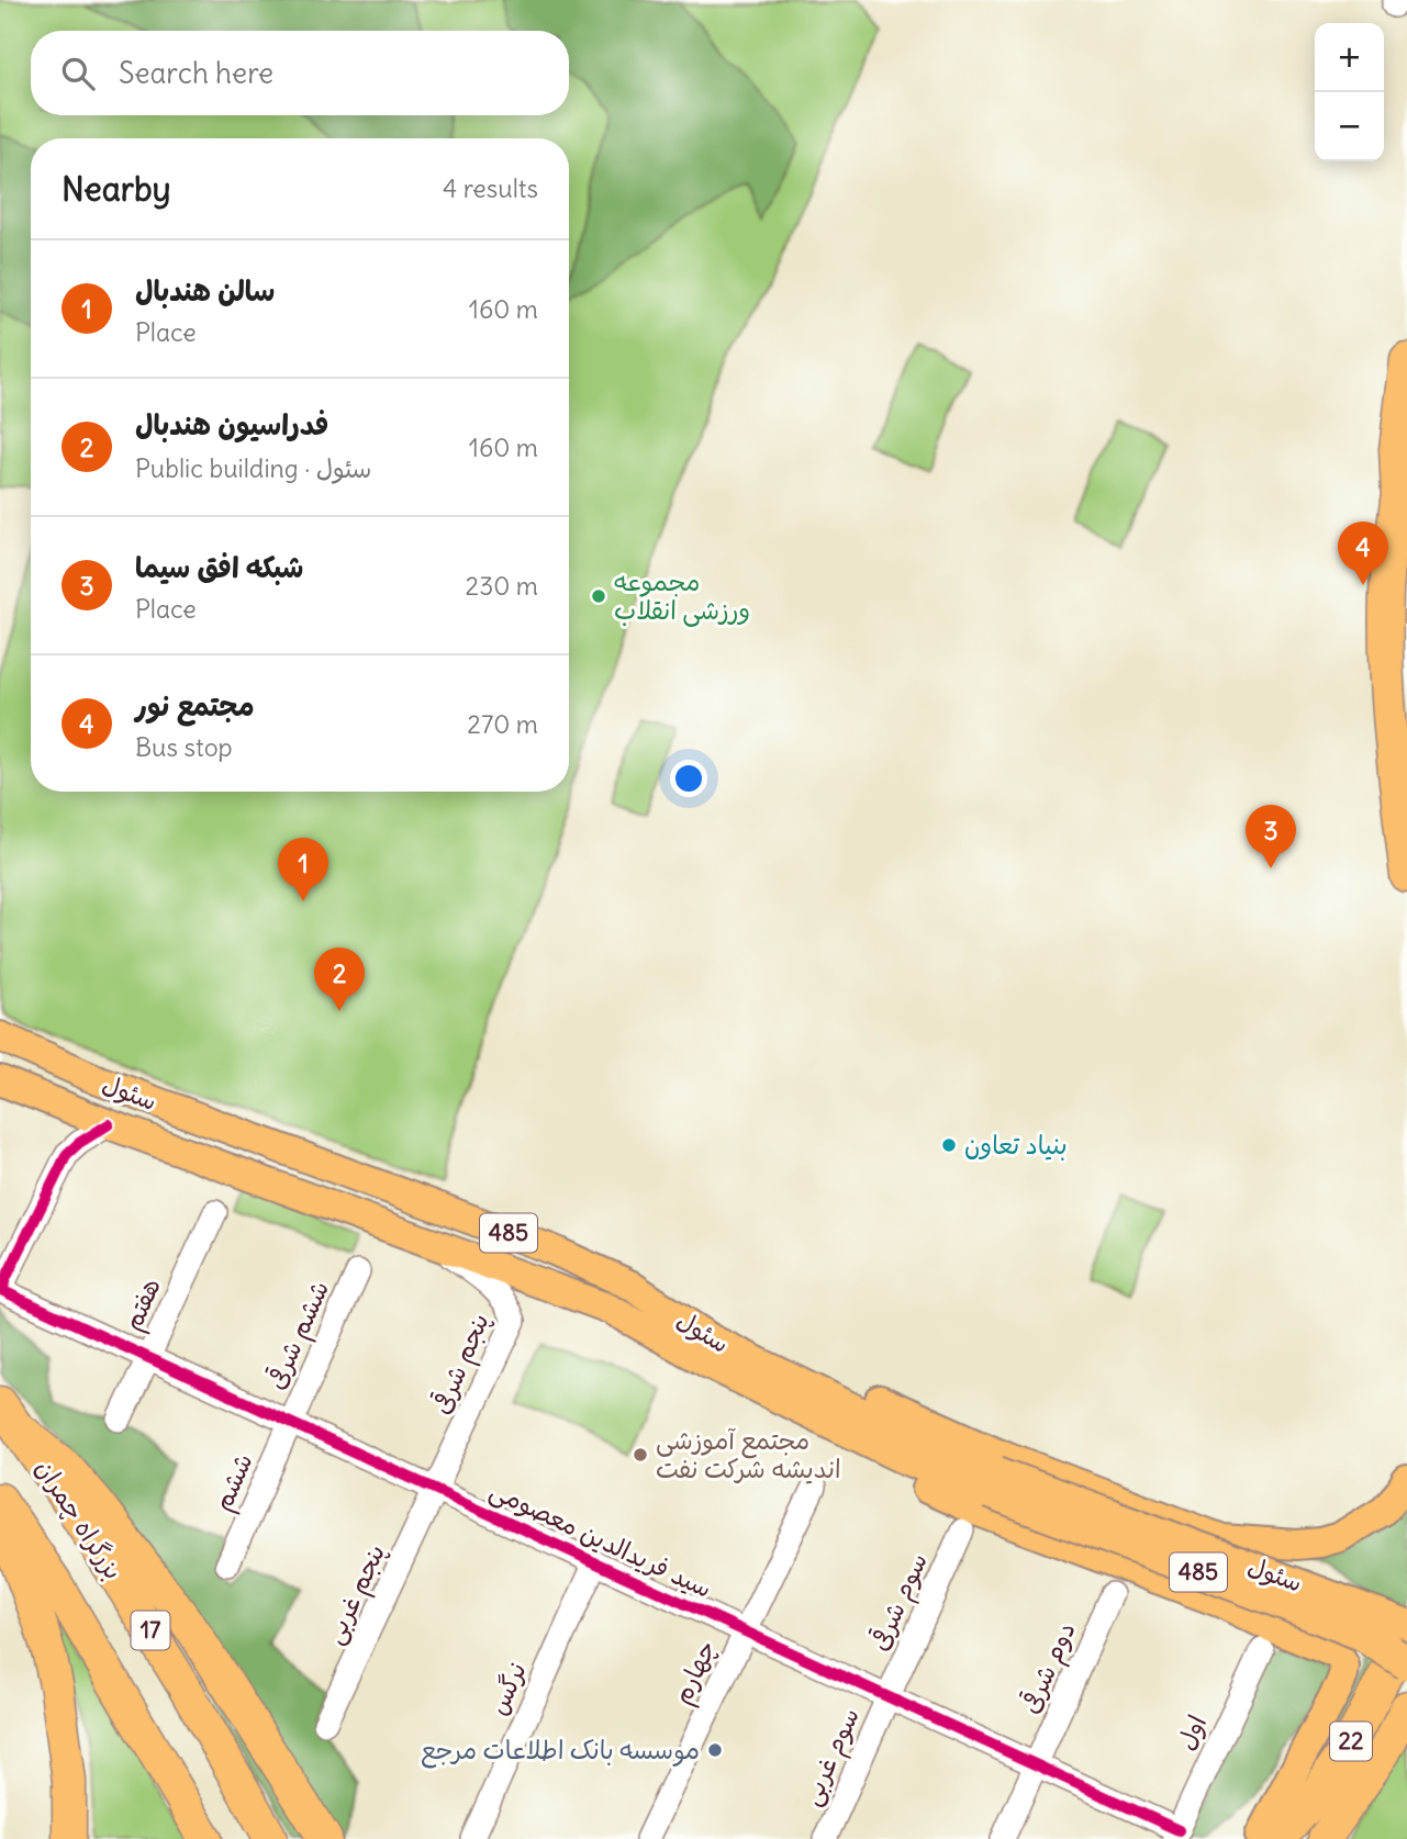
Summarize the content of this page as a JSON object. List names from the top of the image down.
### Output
{
  "streets": {
    "highway": ["بزرگراه چمران", "17", "22"],
    "main road": ["سئول", "485"],
    "street": [
      "هفتم",
      "ششم شرقی",
      "پنجم شرقی",
      "ششم",
      "سید فریدالدین معصومی",
      "پنجم غربی",
      "سوم شرقی",
      "دوم شرقی",
      "چهارم",
      "نرگس",
      "اول",
      "سوم غربی"
    ]
  },
  "crossings": [
    ["سئول", "پنجم شرقی"],
    ["سئول", "سید فریدالدین معصومی"],
    ["هفتم", "سید فریدالدین معصومی"],
    ["ششم شرقی", "ششم"],
    ["ششم شرقی", "سید فریدالدین معصومی"],
    ["پنجم شرقی", "سید فریدالدین معصومی"],
    ["پنجم شرقی", "پنجم غربی"],
    ["ششم", "سید فریدالدین معصومی"],
    ["سید فریدالدین معصومی", "پنجم غربی"],
    ["سید فریدالدین معصومی", "سوم شرقی"],
    ["سید فریدالدین معصومی", "دوم شرقی"],
    ["سید فریدالدین معصومی", "چهارم"],
    ["سید فریدالدین معصومی", "نرگس"],
    ["سید فریدالدین معصومی", "اول"],
    ["سید فریدالدین معصومی", "سوم غربی"],
    ["سوم شرقی", "سوم غربی"]
  ],
  "places": [
    "مجموعه ورزشی انقلاب",
    "بنیاد تعاون",
    "مجتمع آموزشی اندیشه شرکت نفت",
    "موسسه بانک اطلاعات مرجع"
  ],
  "page": {
    "map_buttons": ["+", "−"],
    "search": "Search here",
    "heading": ["Nearby", "4 results"],
    "list": [
      {
        "mark": "1",
        "name": "سالن هندبال",
        "note": "Place",
        "value": "160 m"
      },
      {
        "mark": "2",
        "name": "فدراسیون هندبال",
        "note": "Public building · سئول",
        "value": "160 m"
      },
      {
        "mark": "3",
        "name": "شبکه افق سیما",
        "note": "Place",
        "value": "230 m"
      },
      {
        "mark": "4",
        "name": "مجتمع نور",
        "note": "Bus stop",
        "value": "270 m"
      }
    ],
    "pins": [
      "4",
      "3",
      "1",
      "2"
    ]
  }
}
